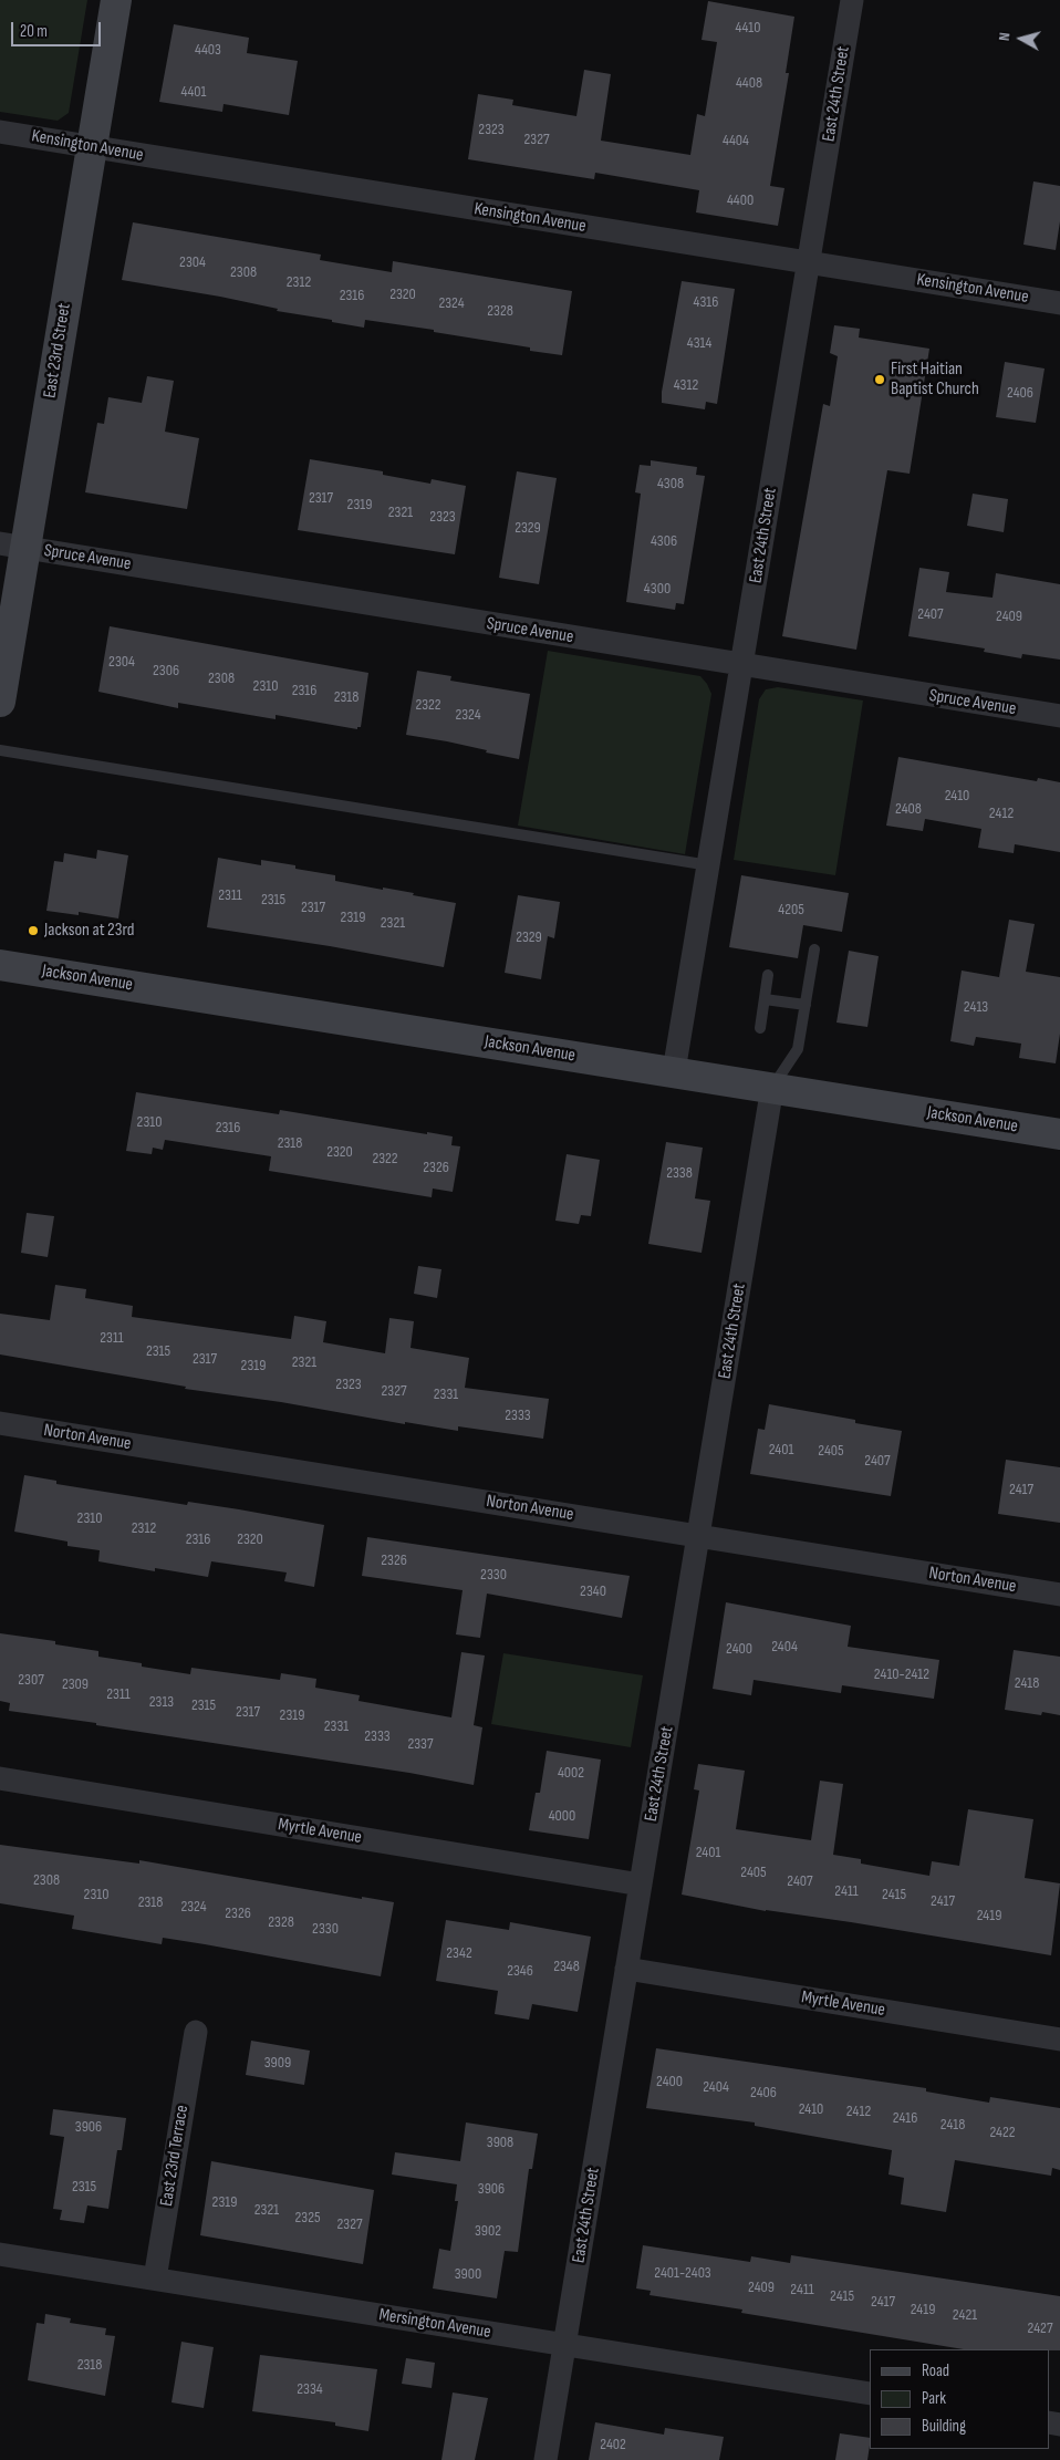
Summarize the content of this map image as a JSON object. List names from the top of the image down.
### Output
{
  "streets": {
    "street": [
      "East 24th Street",
      "Kensington Avenue",
      "East 23rd Street",
      "Spruce Avenue",
      "Jackson Avenue",
      "Norton Avenue",
      "Myrtle Avenue",
      "East 23rd Terrace",
      "Mersington Avenue"
    ]
  },
  "crossings": [
    ["East 24th Street", "Kensington Avenue"],
    ["East 24th Street", "Spruce Avenue"],
    ["East 24th Street", "Jackson Avenue"],
    ["East 24th Street", "Norton Avenue"],
    ["East 24th Street", "Myrtle Avenue"],
    ["East 24th Street", "Mersington Avenue"],
    ["Kensington Avenue", "East 23rd Street"],
    ["East 23rd Street", "Spruce Avenue"],
    ["East 23rd Terrace", "Mersington Avenue"]
  ],
  "places": ["First Haitian Baptist Church", "Jackson at 23rd"],
  "house_numbers": [
    "4410",
    "4403",
    "4408",
    "4401",
    "2323",
    "2327",
    "4404",
    "4400",
    "2304",
    "2308",
    "2312",
    "2320",
    "2316",
    "4316",
    "2324",
    "2328",
    "4314",
    "4312",
    "2406",
    "4308",
    "2317",
    "2319",
    "2321",
    "2323",
    "2329",
    "4306",
    "4300",
    "2407",
    "2409",
    "2304",
    "2306",
    "2308",
    "2310",
    "2316",
    "2318",
    "2322",
    "2324",
    "2410",
    "2408",
    "2412",
    "2311",
    "2315",
    "2317",
    "4205",
    "2319",
    "2321",
    "2329",
    "2413",
    "2310",
    "2316",
    "2318",
    "2320",
    "2322",
    "2326",
    "2338",
    "2311",
    "2315",
    "2317",
    "2321",
    "2319",
    "2323",
    "2327",
    "2331",
    "2333",
    "2401",
    "2405",
    "2407",
    "2417",
    "2310",
    "2312",
    "2316",
    "2320",
    "2326",
    "2330",
    "2340",
    "2404",
    "2400",
    "2410-2412",
    "2307",
    "2418",
    "2309",
    "2311",
    "2313",
    "2315",
    "2317",
    "2319",
    "2331",
    "2333",
    "2337",
    "4002",
    "4000",
    "2401",
    "2405",
    "2308",
    "2407",
    "2411",
    "2310",
    "2415",
    "2417",
    "2318",
    "2324",
    "2326",
    "2419",
    "2328",
    "2330",
    "2342",
    "2348",
    "2346",
    "3909",
    "2400",
    "2404",
    "2406",
    "2410",
    "2412",
    "2416",
    "2418",
    "3906",
    "2422",
    "3908",
    "2315",
    "3906",
    "2319",
    "2321",
    "2325",
    "2327",
    "3902",
    "2401-2403",
    "3900",
    "2409",
    "2411",
    "2415",
    "2417",
    "2419",
    "2421",
    "2427",
    "2318",
    "2334",
    "2402"
  ],
  "legend": ["Road", "Park", "Building"],
  "scale_bar": "20 m",
  "north": "left"
}
